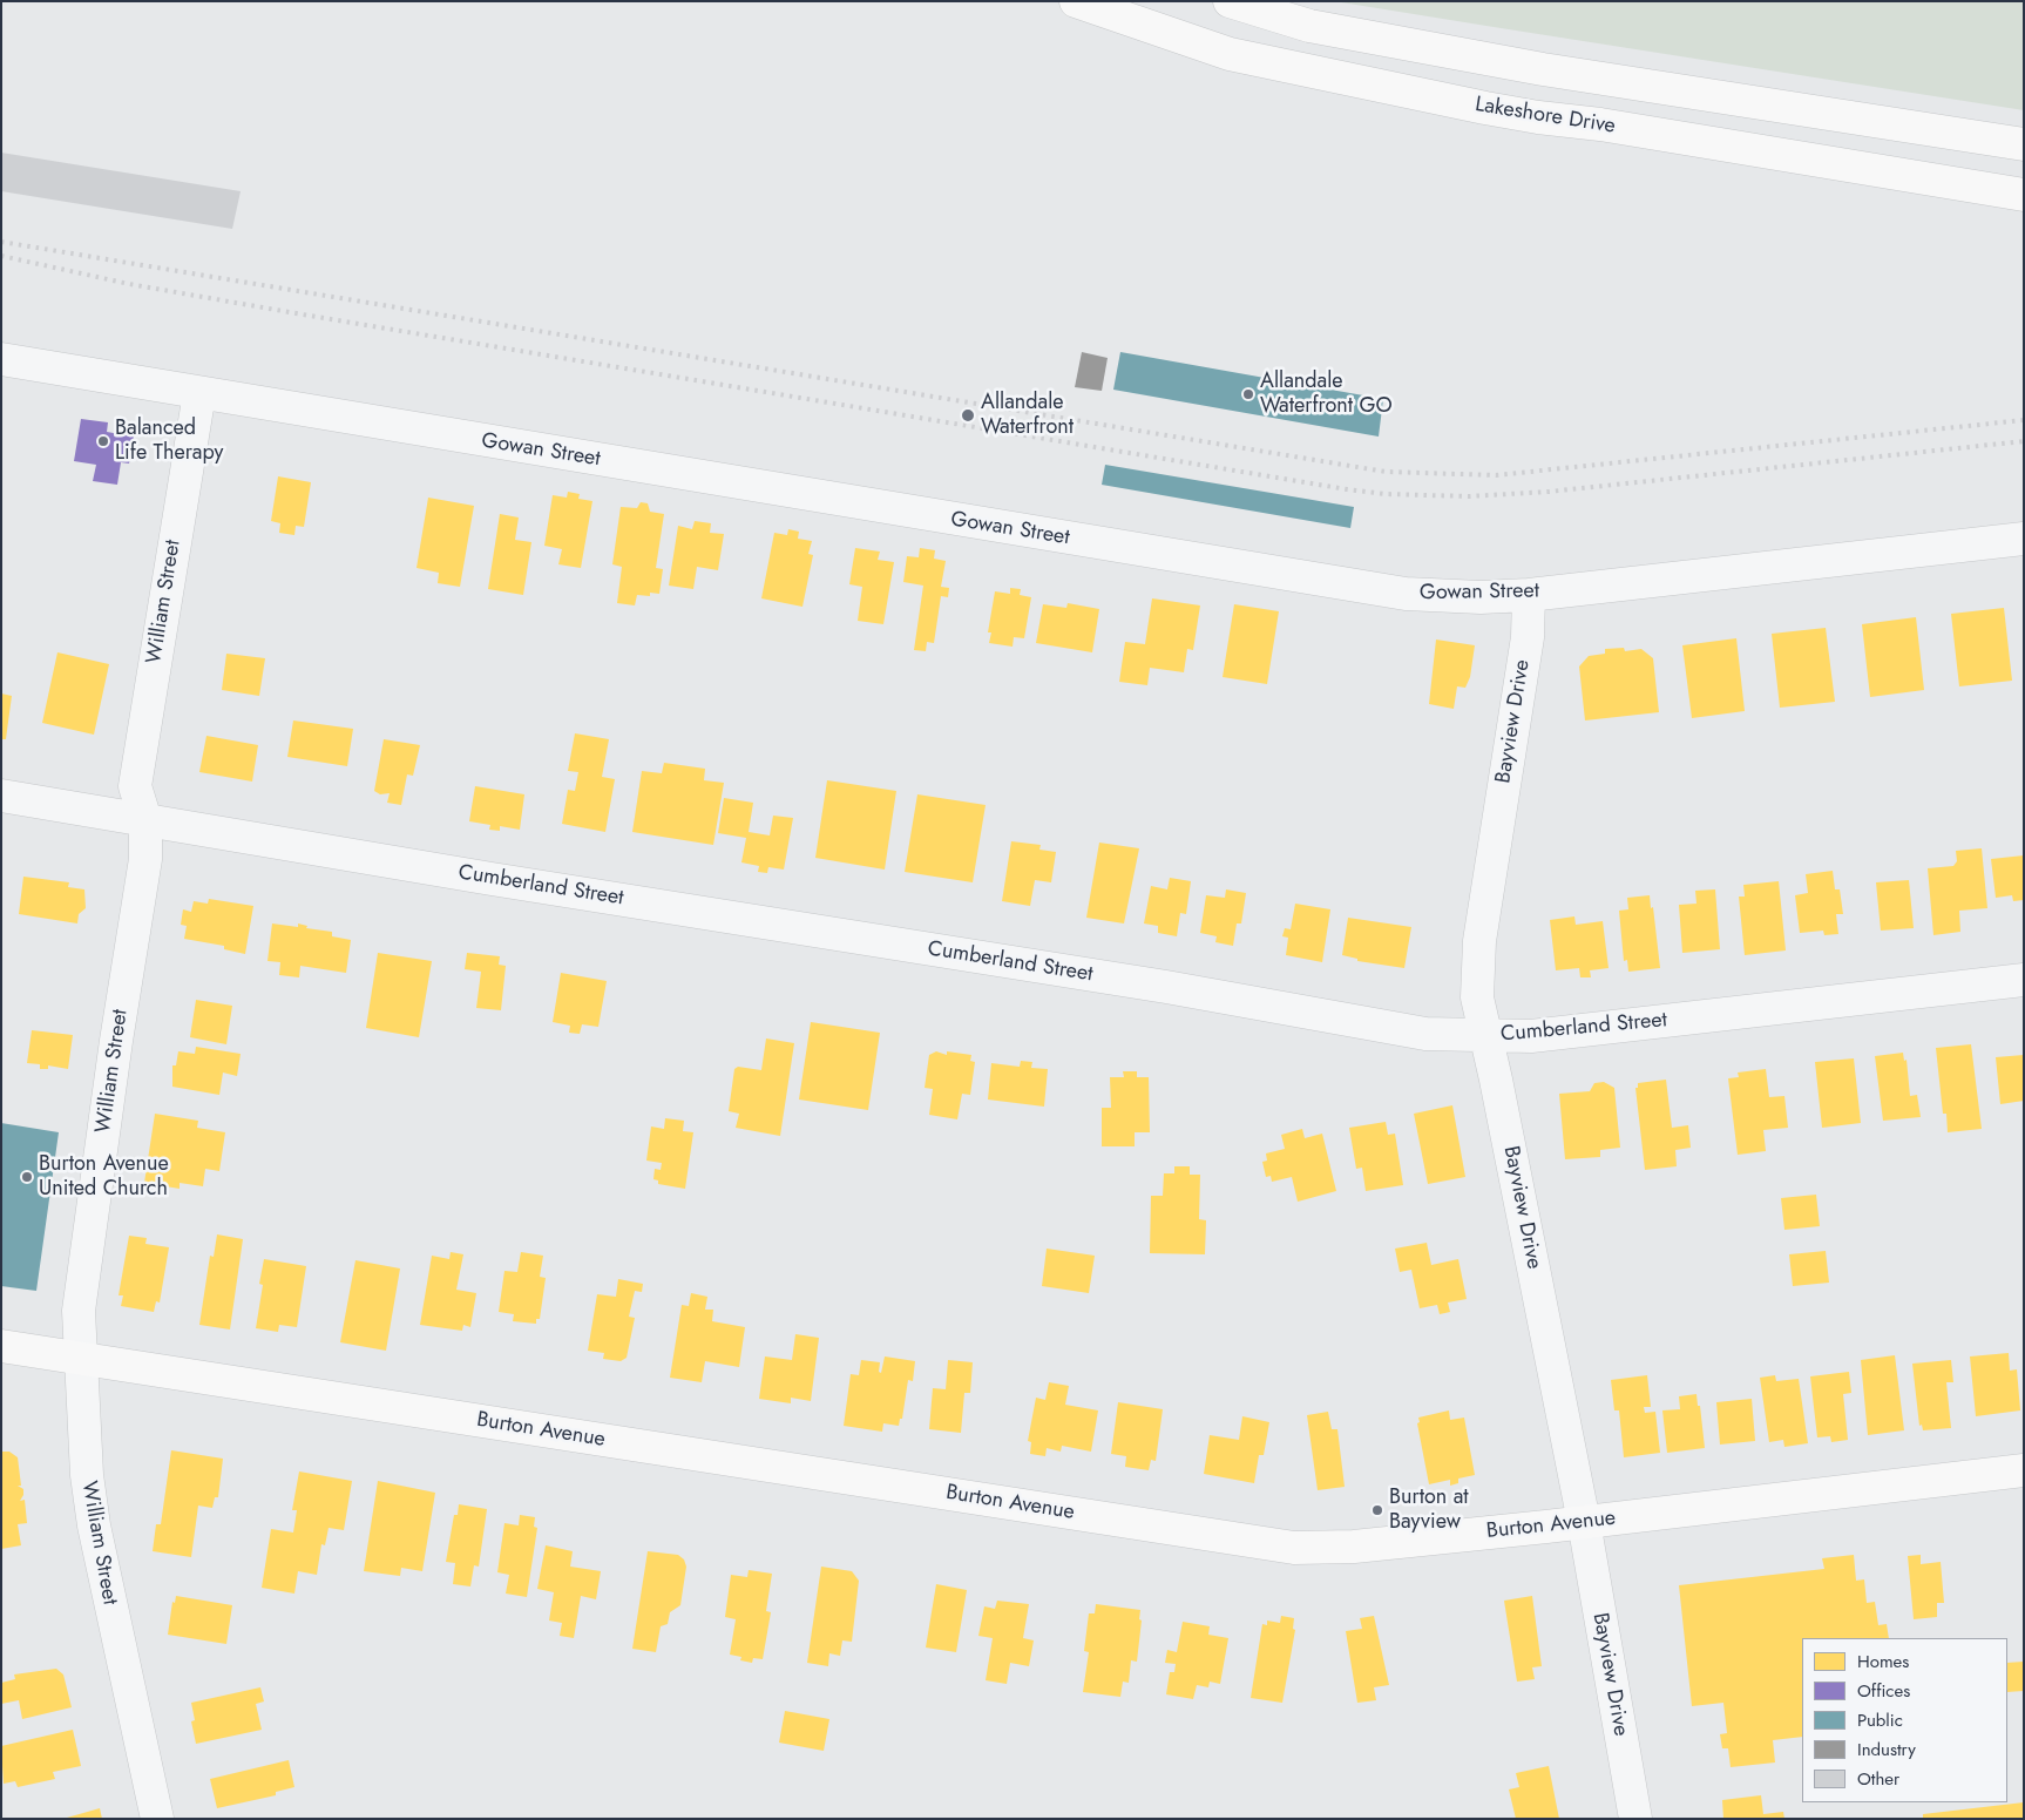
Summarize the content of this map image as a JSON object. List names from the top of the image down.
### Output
{
  "streets": {
    "main road": ["Lakeshore Drive", "Burton Avenue"],
    "street": [
      "Gowan Street",
      "William Street",
      "Bayview Drive",
      "Cumberland Street"
    ]
  },
  "crossings": [
    ["Gowan Street", "William Street"],
    ["Gowan Street", "Bayview Drive"],
    ["William Street", "Cumberland Street"],
    ["William Street", "Burton Avenue"],
    ["Bayview Drive", "Cumberland Street"],
    ["Bayview Drive", "Burton Avenue"]
  ],
  "places": [
    "Allandale Waterfront GO",
    "Allandale Waterfront",
    "Balanced Life Therapy",
    "Burton Avenue United Church",
    "Burton at Bayview"
  ],
  "legend": [
    "Homes",
    "Offices",
    "Public",
    "Industry",
    "Other"
  ]
}
